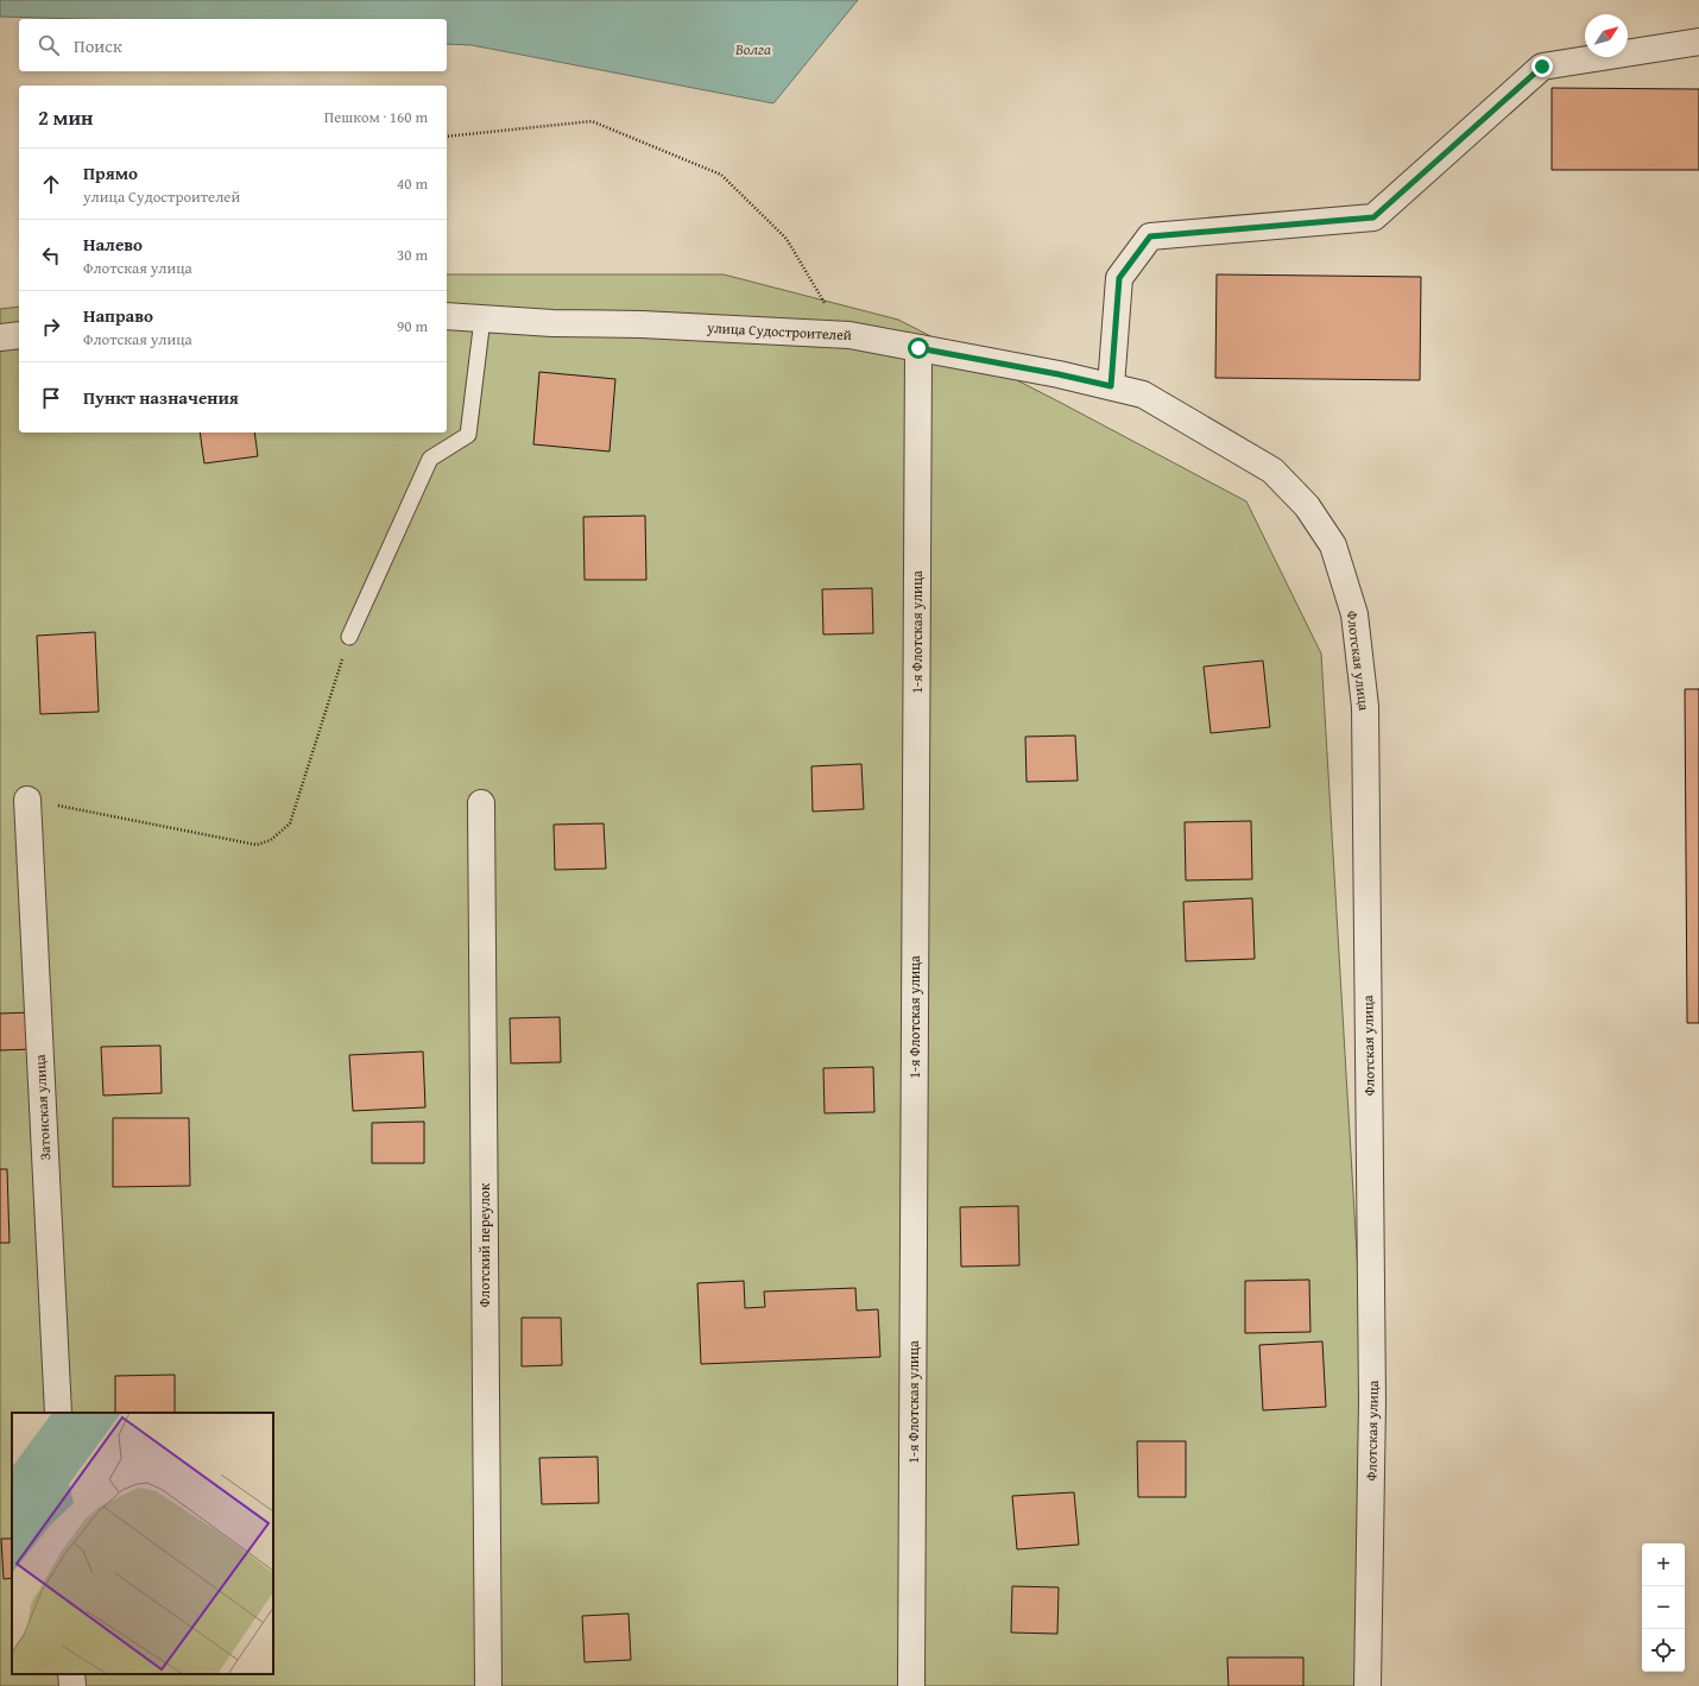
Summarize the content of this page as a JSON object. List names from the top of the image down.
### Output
{
  "streets": {
    "street": [
      "улица Судостроителей",
      "1-я Флотская улица",
      "Флотская улица",
      "Затонская улица",
      "Флотский переулок"
    ]
  },
  "crossings": [
    ["улица Судостроителей", "1-я Флотская улица"],
    ["улица Судостроителей", "Флотская улица"]
  ],
  "water": ["Волга"],
  "north": "top right",
  "page": {
    "search": "Поиск",
    "heading": ["2 мин", "Пешком · 160 m"],
    "list": [
      ["Прямо", "улица Судостроителей", "40 m"],
      ["Налево", "Флотская улица", "30 m"],
      ["Направо", "Флотская улица", "90 m"],
      "Пункт назначения"
    ],
    "map_buttons": ["+", "−"]
  }
}
